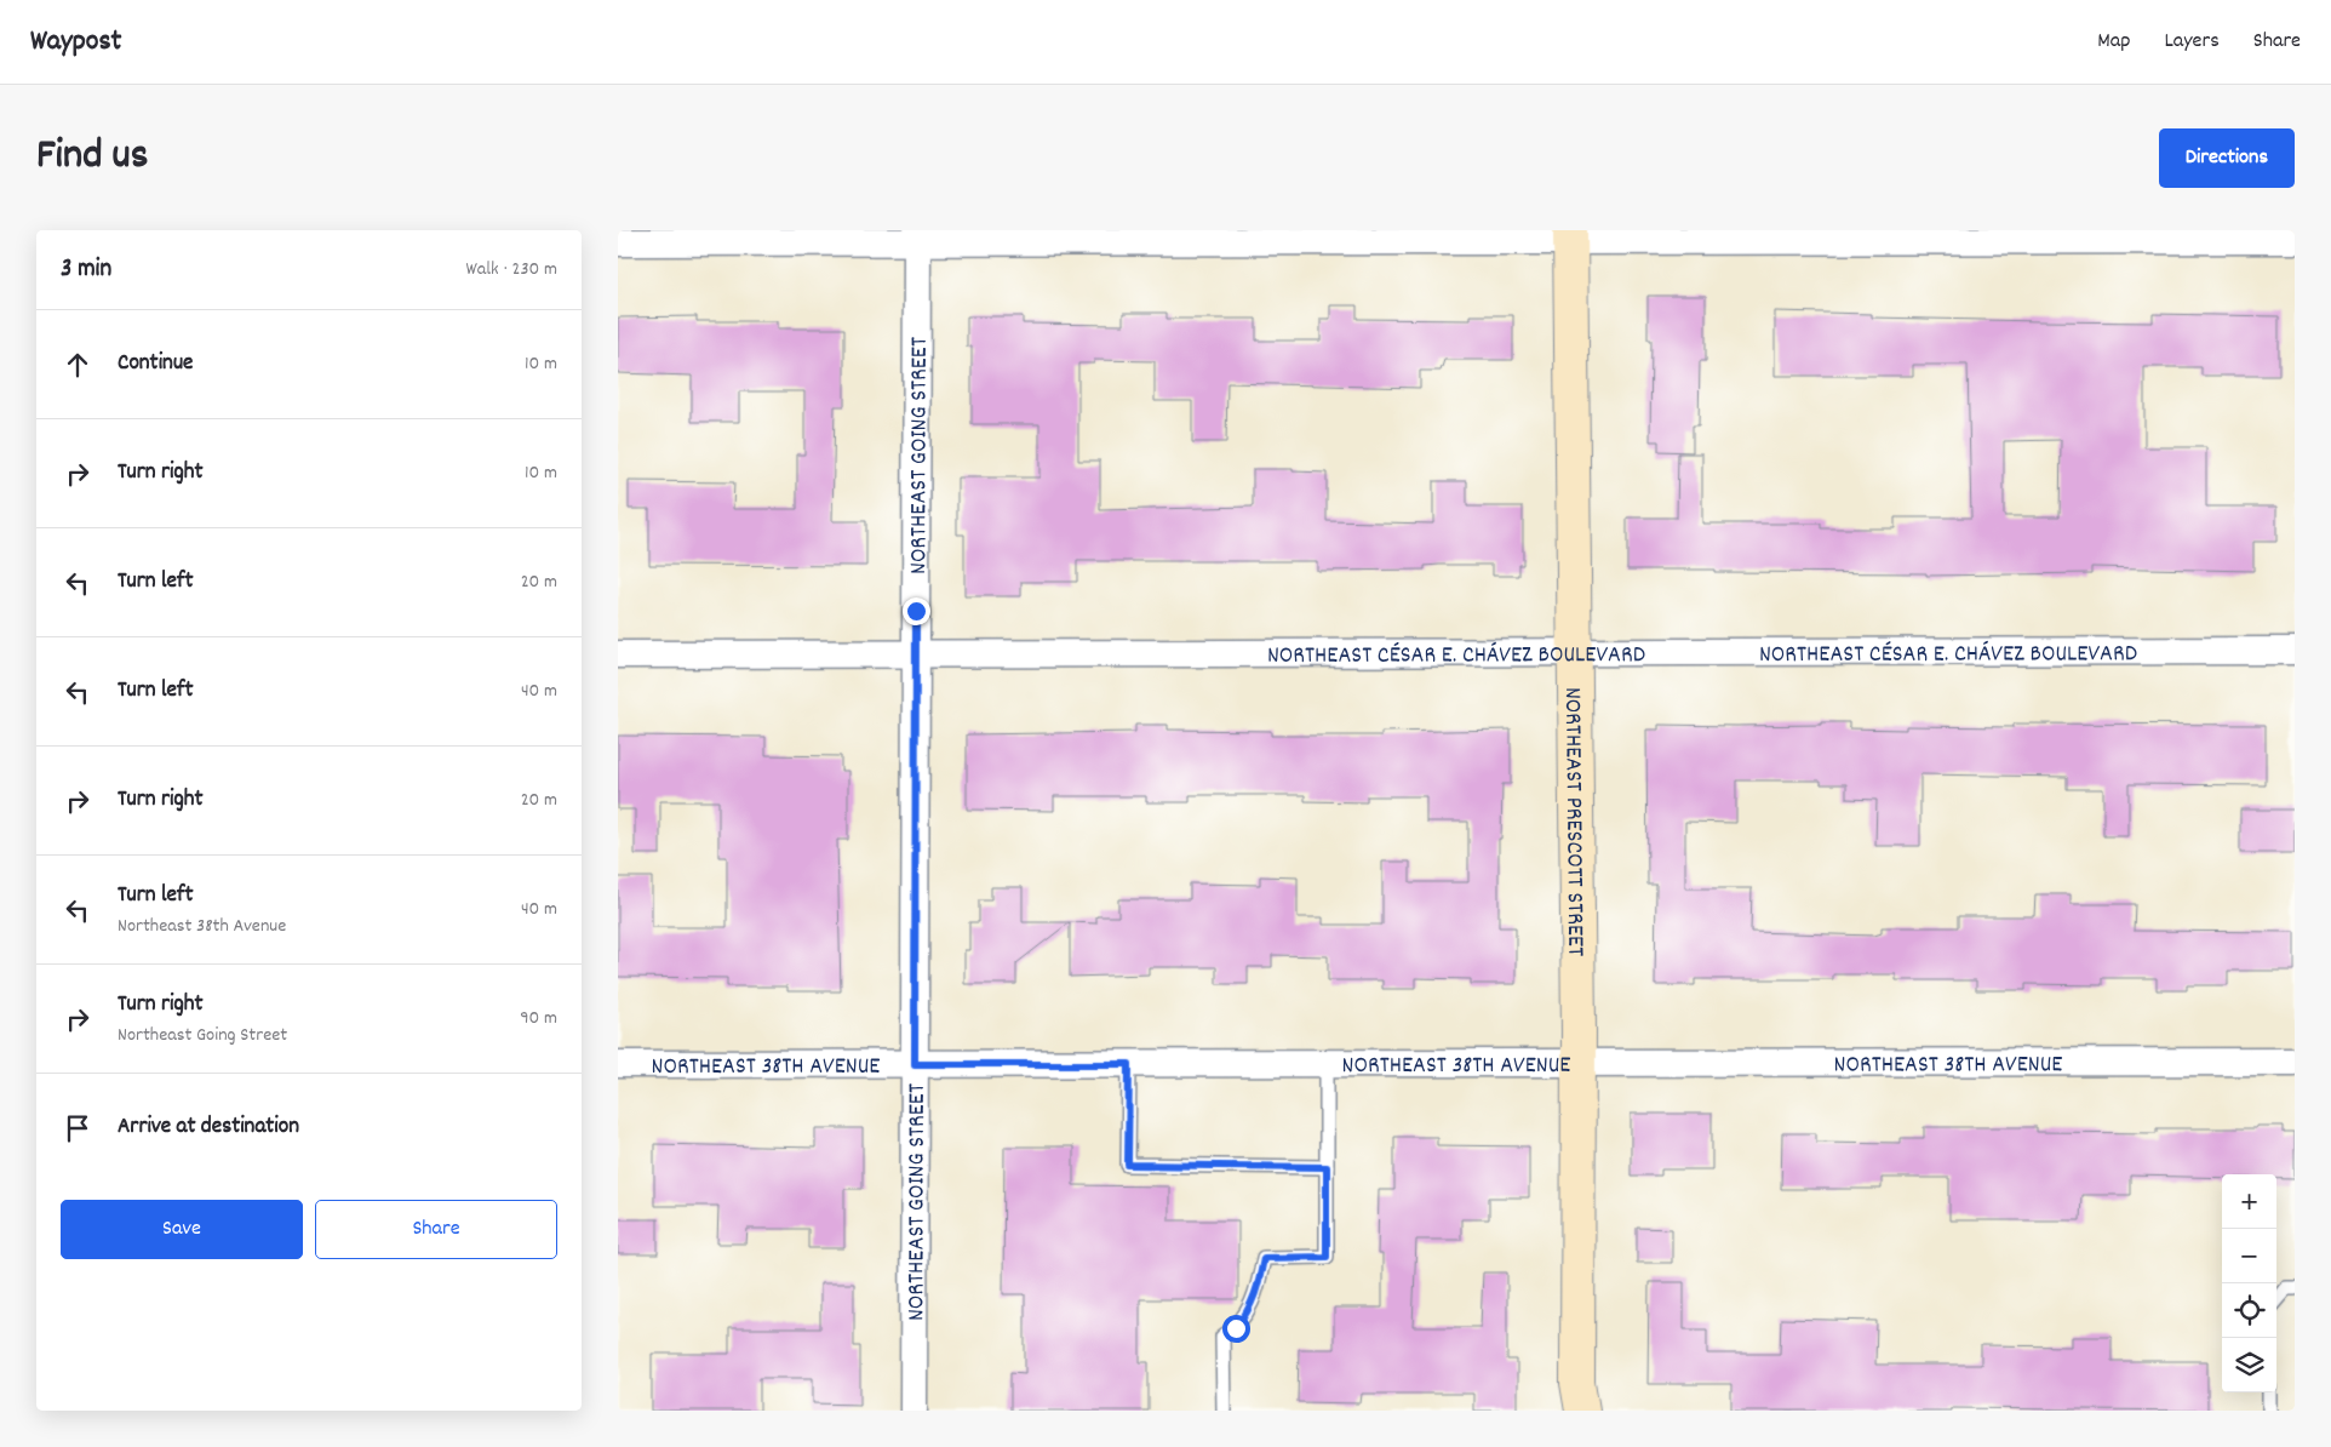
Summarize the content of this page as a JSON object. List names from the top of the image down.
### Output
{
  "streets": {
    "street": [
      "NORTHEAST GOING STREET",
      "NORTHEAST CÉSAR E. CHÁVEZ BOULEVARD",
      "NORTHEAST PRESCOTT STREET",
      "NORTHEAST 38TH AVENUE"
    ]
  },
  "crossings": [
    ["NORTHEAST GOING STREET", "NORTHEAST CÉSAR E. CHÁVEZ BOULEVARD"],
    ["NORTHEAST GOING STREET", "NORTHEAST 38TH AVENUE"],
    ["NORTHEAST CÉSAR E. CHÁVEZ BOULEVARD", "NORTHEAST PRESCOTT STREET"],
    ["NORTHEAST PRESCOTT STREET", "NORTHEAST 38TH AVENUE"]
  ],
  "page": {
    "header": "Waypost",
    "nav": ["Map", "Layers", "Share"],
    "title": "Find us",
    "buttons": [
      "Directions",
      ["Save", "Share"]
    ],
    "heading": ["3 min", "Walk · 230 m"],
    "list": [
      ["Continue", "10 m"],
      ["Turn right", "10 m"],
      ["Turn left", "20 m"],
      ["Turn left", "40 m"],
      ["Turn right", "20 m"],
      ["Turn left", "Northeast 38th Avenue", "40 m"],
      ["Turn right", "Northeast Going Street", "90 m"],
      "Arrive at destination"
    ],
    "map_buttons": ["+", "−"]
  }
}
